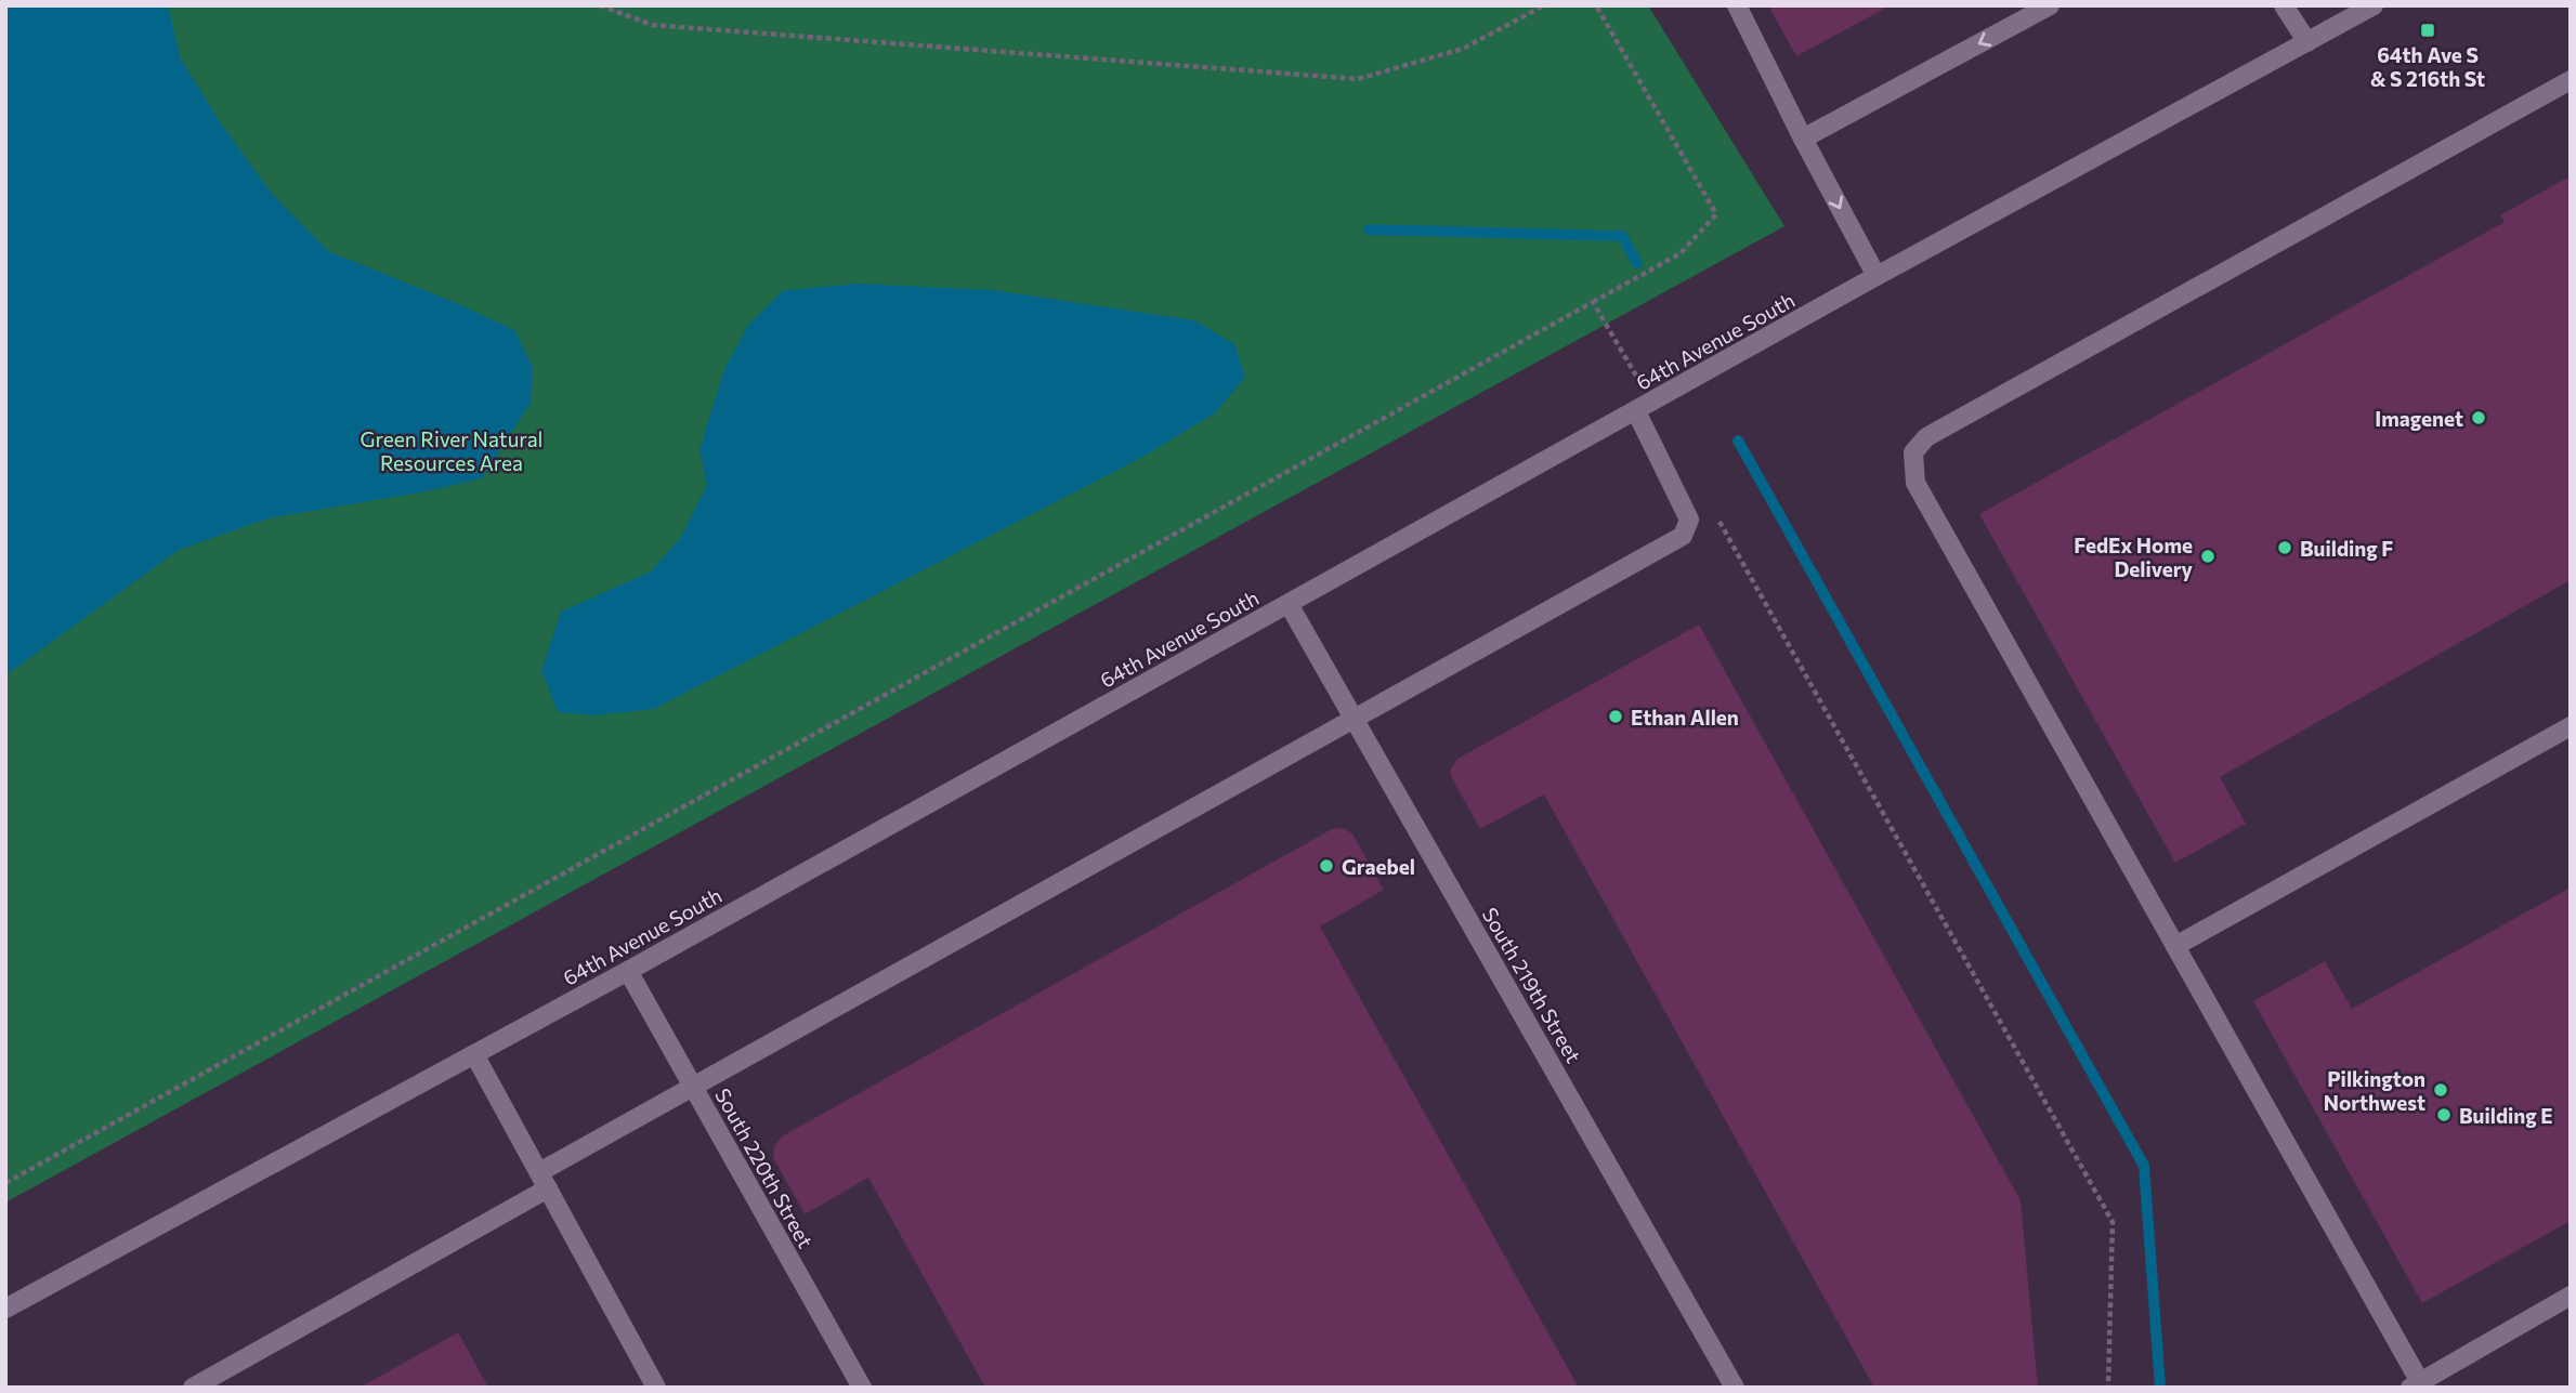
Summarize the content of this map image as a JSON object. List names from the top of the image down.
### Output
{
  "streets": {
    "street": ["64th Avenue South", "South 219th Street", "South 220th Street"]
  },
  "crossings": [
    ["64th Avenue South", "South 219th Street"],
    ["64th Avenue South", "South 220th Street"]
  ],
  "parks": ["Green River Natural Resources Area"],
  "places": {
    "transit": ["64th Ave S & S 216th St"],
    "other": [
      "Imagenet",
      "Building F",
      "FedEx Home Delivery",
      "Ethan Allen",
      "Graebel",
      "Pilkington Northwest",
      "Building E"
    ]
  }
}
